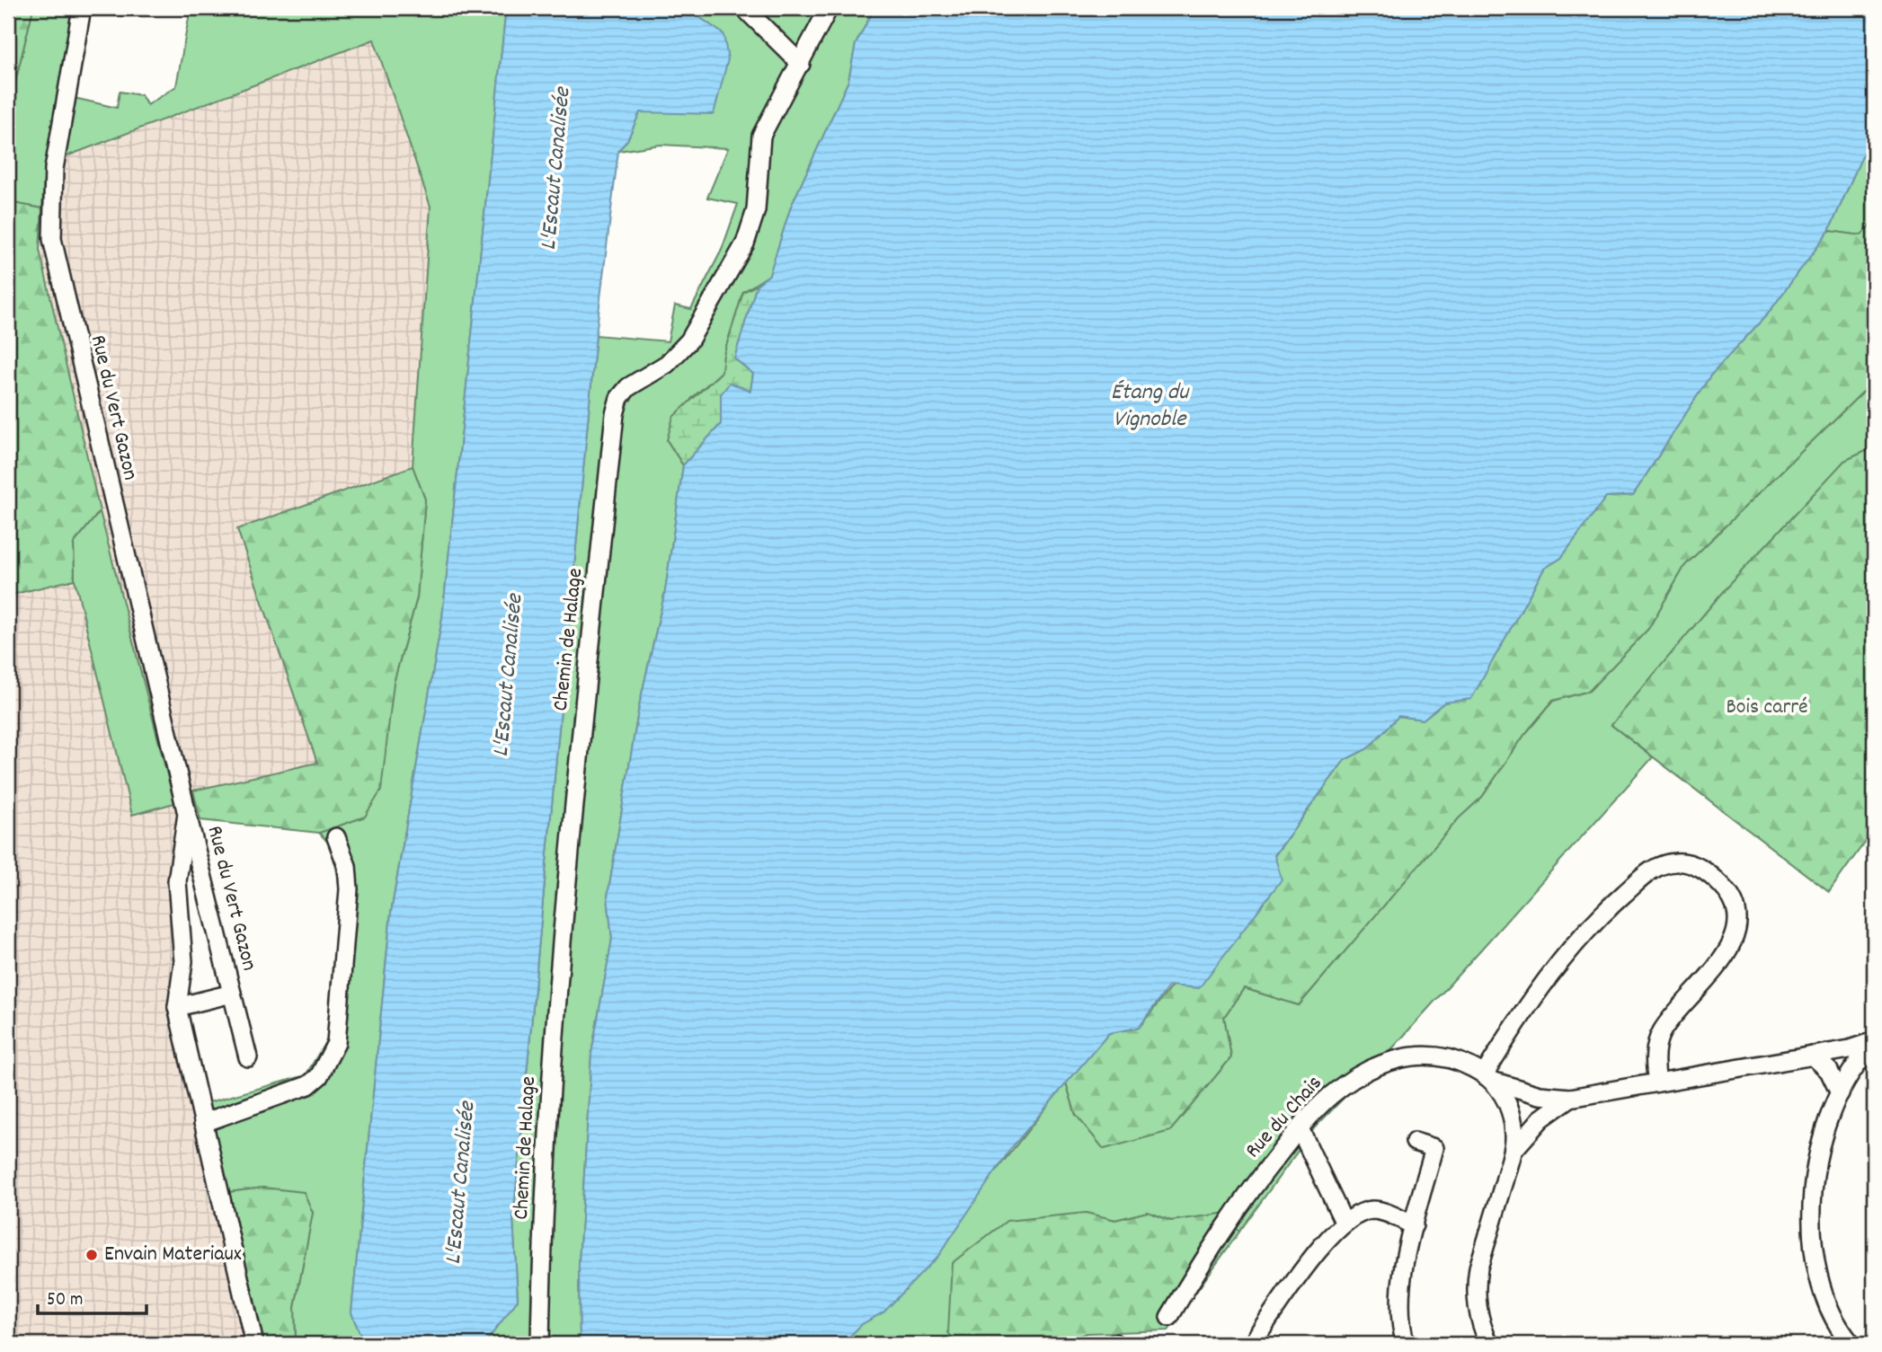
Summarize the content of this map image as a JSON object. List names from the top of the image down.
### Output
{
  "streets": {
    "street": ["Rue du Vert Gazon", "Chemin de Halage", "Rue du Chais"]
  },
  "water": ["L'Escaut Canalisée", "Étang du Vignoble"],
  "parks": ["Bois carré"],
  "places": ["Envain Materiaux"],
  "scale_bar": "50 m"
}
